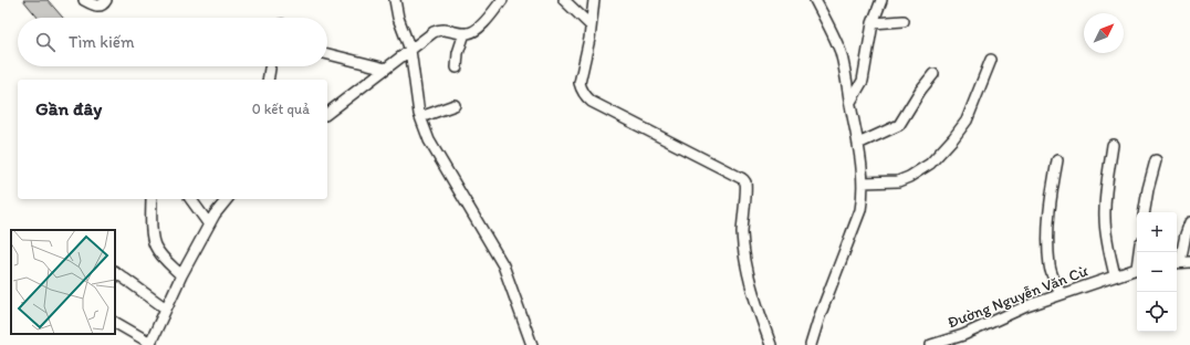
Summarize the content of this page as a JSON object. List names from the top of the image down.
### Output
{
  "streets": {
    "street": ["Đường Nguyễn Văn Cừ"]
  },
  "north": "top right",
  "page": {
    "search": "Tìm kiếm",
    "heading": ["Gần đây", "0 kết quả"],
    "map_buttons": ["+", "−"]
  }
}
